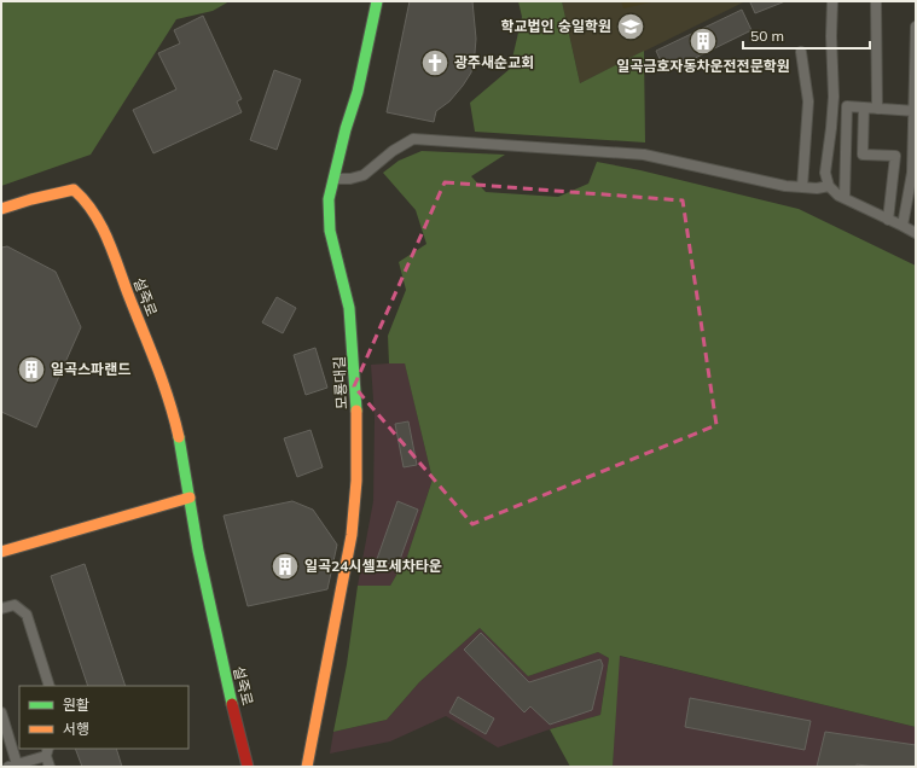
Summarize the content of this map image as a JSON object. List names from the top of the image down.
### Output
{
  "streets": {
    "street": ["설죽로", "모룡대길"]
  },
  "places": {
    "school or university": ["학교법인 숭일학원"],
    "building": ["일곡금호자동차운전전문학원", "일곡스파랜드", "일곡24시셀프세차타운"],
    "church": ["광주새순교회"]
  },
  "legend": ["원활", "서행"],
  "scale_bar": "50 m"
}
